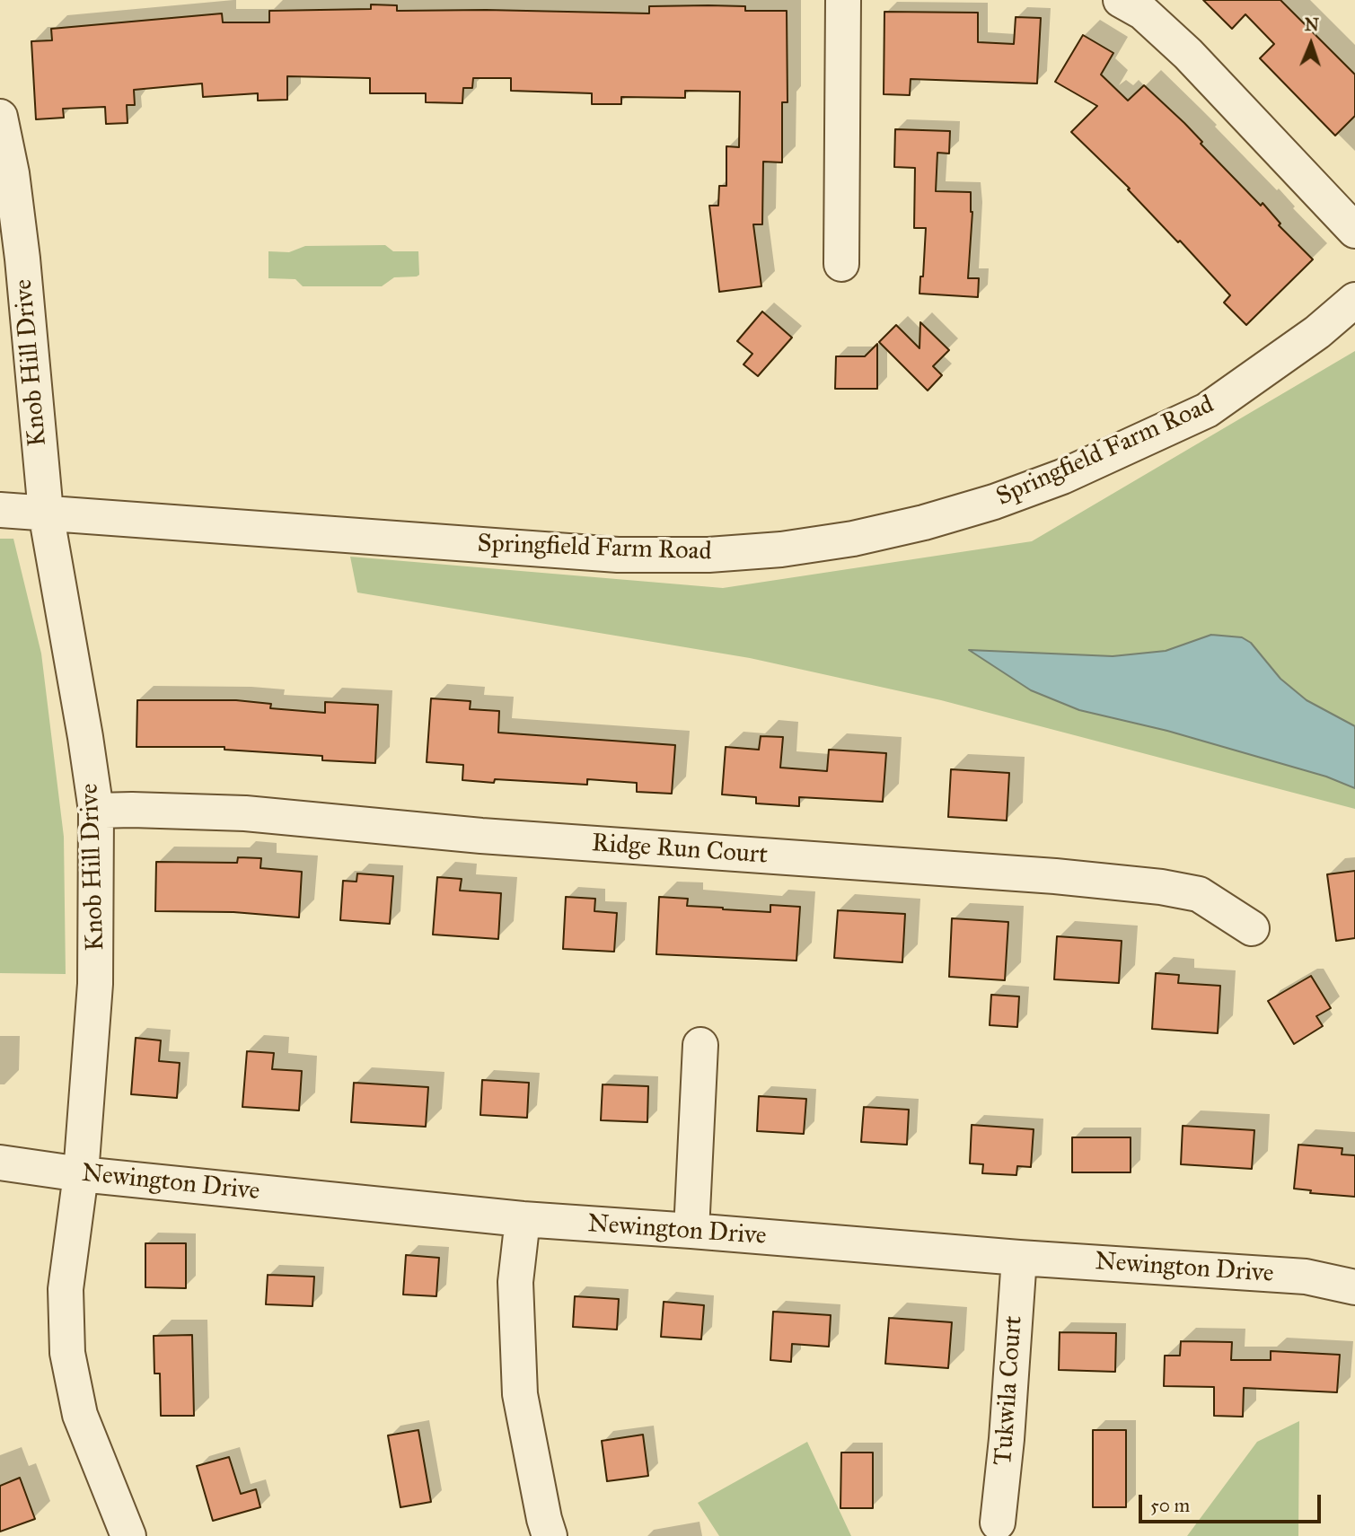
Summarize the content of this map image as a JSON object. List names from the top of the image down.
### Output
{
  "streets": {
    "street": [
      "Knob Hill Drive",
      "Springfield Farm Road",
      "Ridge Run Court",
      "Newington Drive",
      "Tukwila Court"
    ]
  },
  "crossings": [
    ["Knob Hill Drive", "Springfield Farm Road"],
    ["Knob Hill Drive", "Ridge Run Court"],
    ["Knob Hill Drive", "Newington Drive"],
    ["Newington Drive", "Tukwila Court"]
  ],
  "scale_bar": "50 m",
  "north": "top"
}
